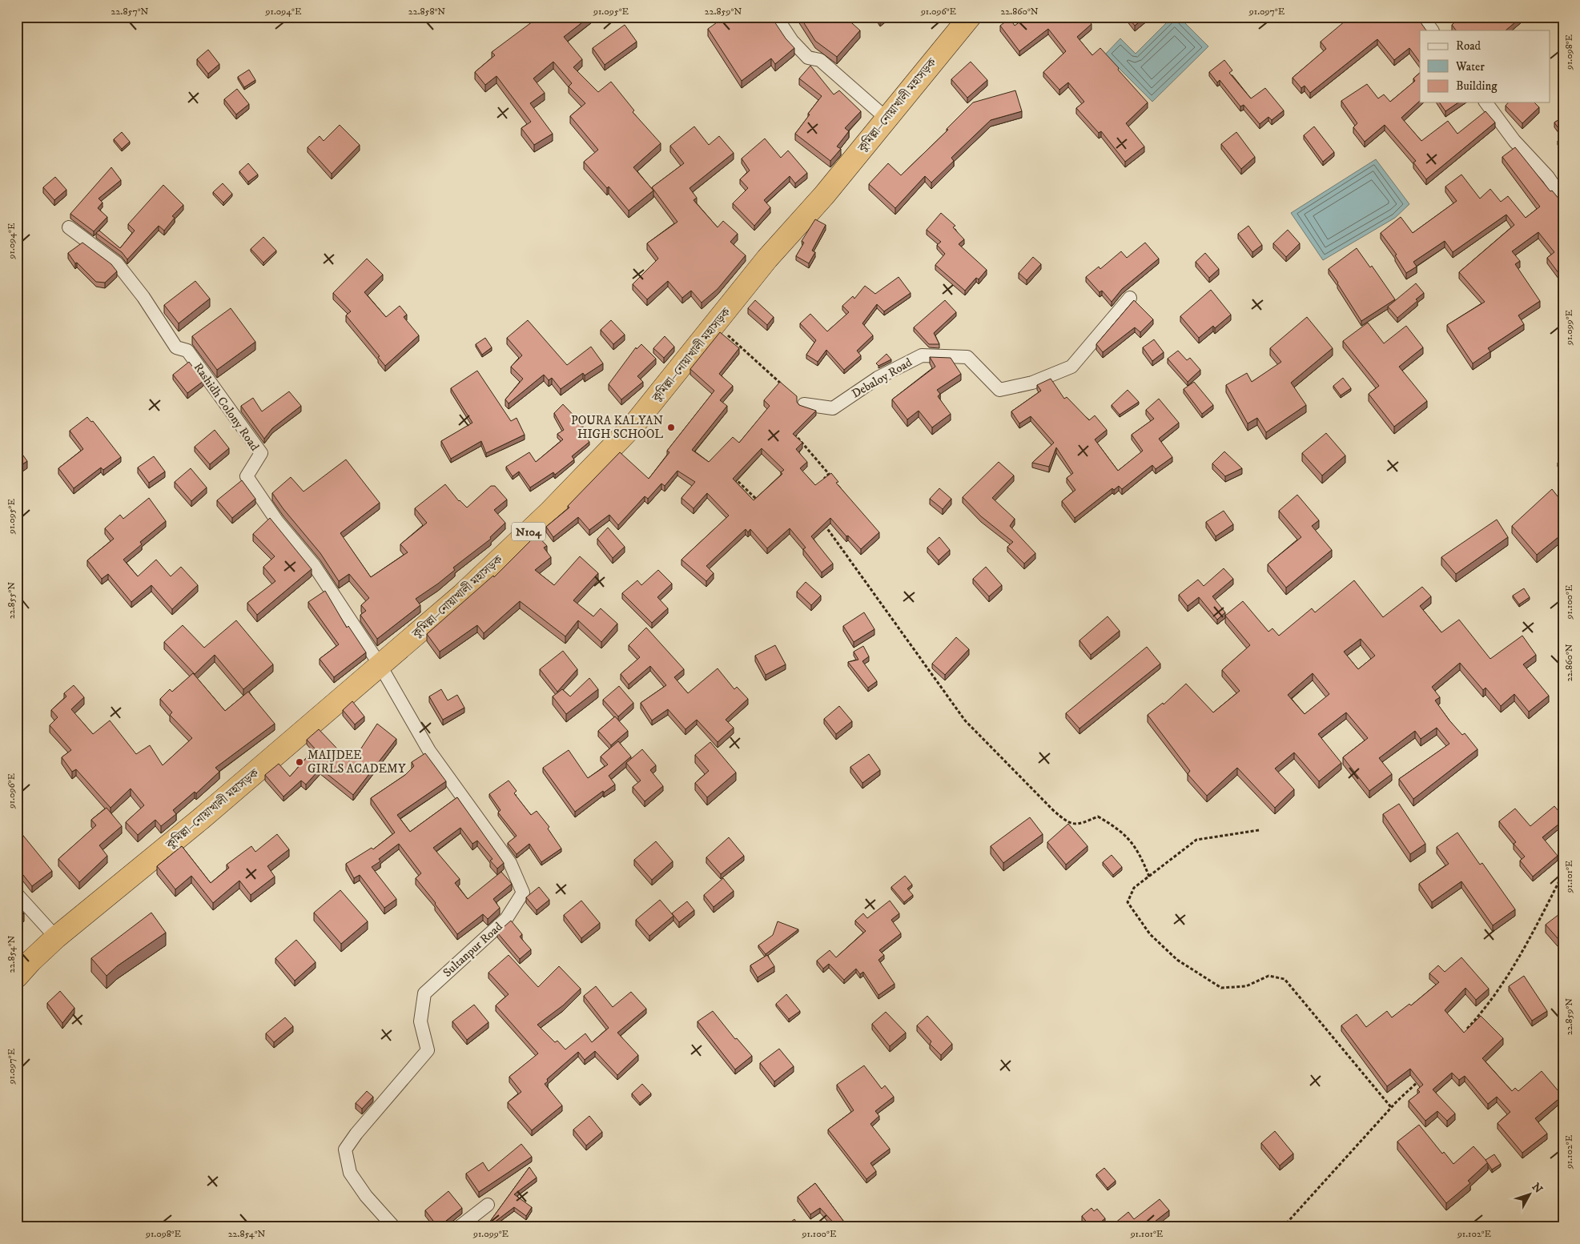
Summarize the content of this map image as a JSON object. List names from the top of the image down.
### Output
{
  "streets": {
    "highway": ["কুমিল্লা–নোয়াখালী মহাসড়ক", "N104"],
    "street": ["Debaloy Road", "Rashidh Colony Road", "Sultanpur Road"]
  },
  "crossings": [
    ["কুমিল্লা–নোয়াখালী মহাসড়ক", "Rashidh Colony Road"],
    ["কুমিল্লা–নোয়াখালী মহাসড়ক", "Sultanpur Road"],
    ["Rashidh Colony Road", "Sultanpur Road"]
  ],
  "places": ["POURA KALYAN HIGH SCHOOL", "MAIJDEE GIRLS ACADEMY"],
  "legend": ["Road", "Water", "Building"],
  "north": "top right",
  "coordinates": [
    "22.857°N",
    "91.094°E",
    "22.858°N",
    "91.095°E",
    "22.859°N",
    "91.096°E",
    "22.860°N",
    "91.097°E",
    "91.098°E",
    "91.099°E",
    "22.855°N",
    "91.100°E",
    "91.101°E",
    "22.854°N",
    "91.102°E"
  ]
}
